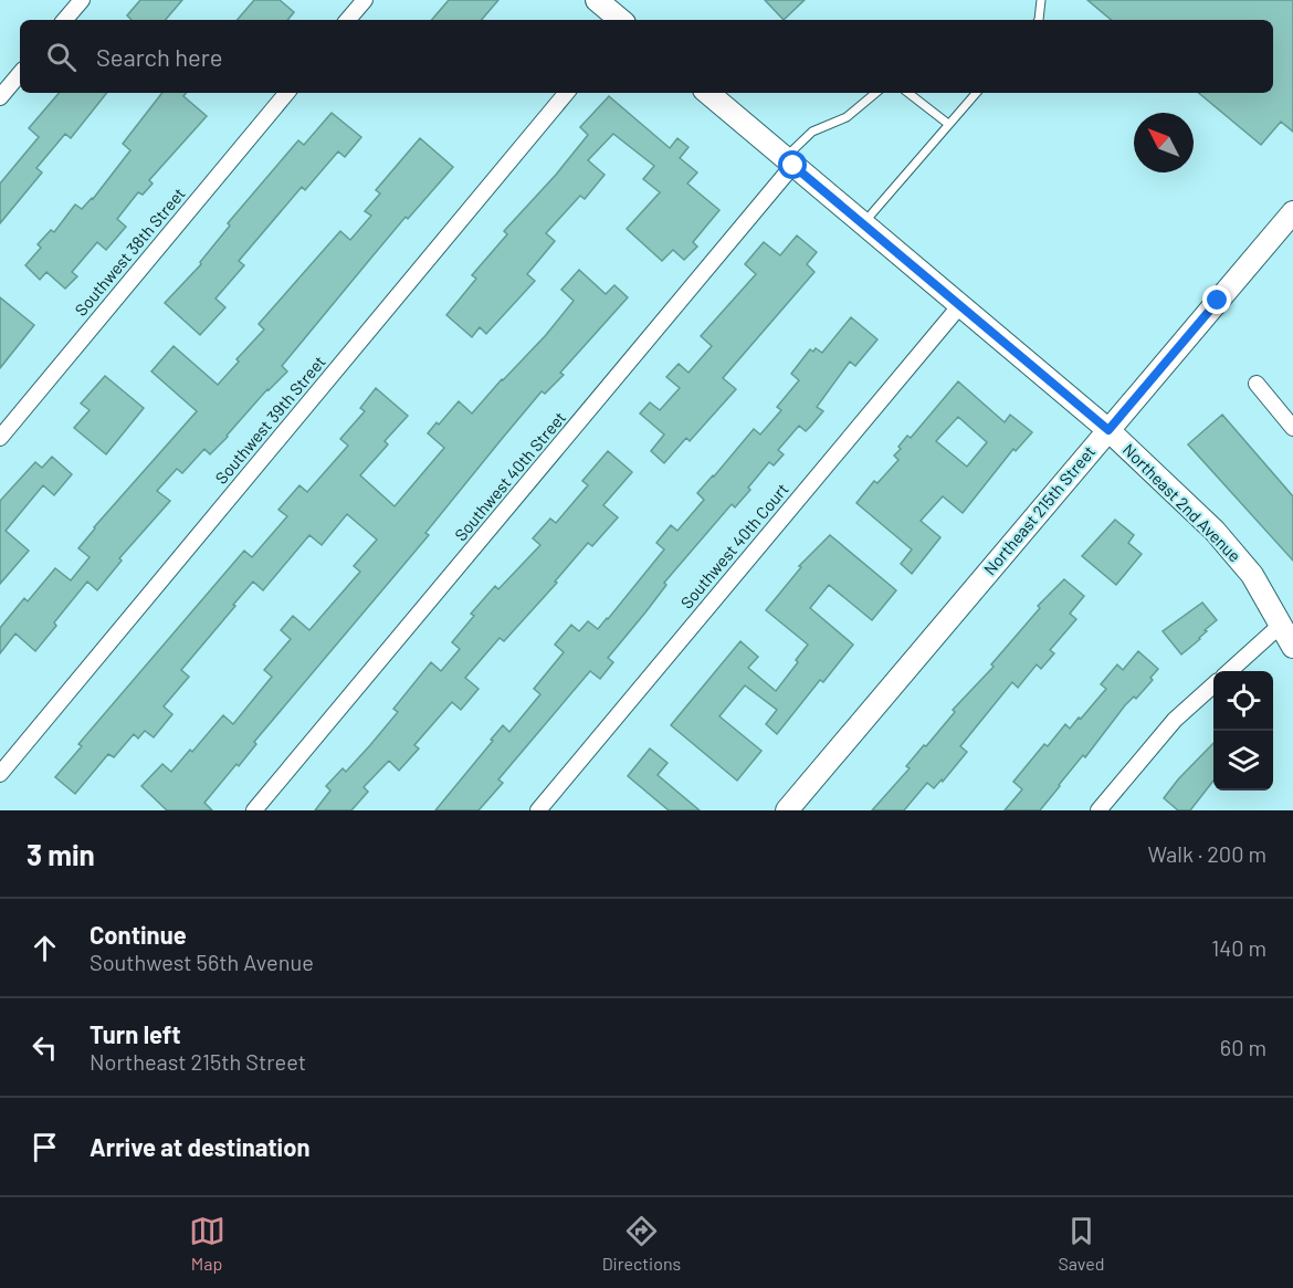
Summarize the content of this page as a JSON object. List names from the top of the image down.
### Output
{
  "streets": {
    "street": [
      "Southwest 38th Street",
      "Southwest 39th Street",
      "Southwest 40th Street",
      "Northeast 2nd Avenue",
      "Northeast 215th Street",
      "Southwest 40th Court"
    ]
  },
  "crossings": [
    ["Southwest 40th Street", "Northeast 2nd Avenue"],
    ["Northeast 2nd Avenue", "Northeast 215th Street"],
    ["Northeast 2nd Avenue", "Southwest 40th Court"]
  ],
  "north": "top left",
  "page": {
    "search": "Search here",
    "heading": ["3 min", "Walk · 200 m"],
    "list": [
      ["Continue", "Southwest 56th Avenue", "140 m"],
      ["Turn left", "Northeast 215th Street", "60 m"],
      "Arrive at destination"
    ],
    "nav": ["Map", "Directions", "Saved"]
  }
}
